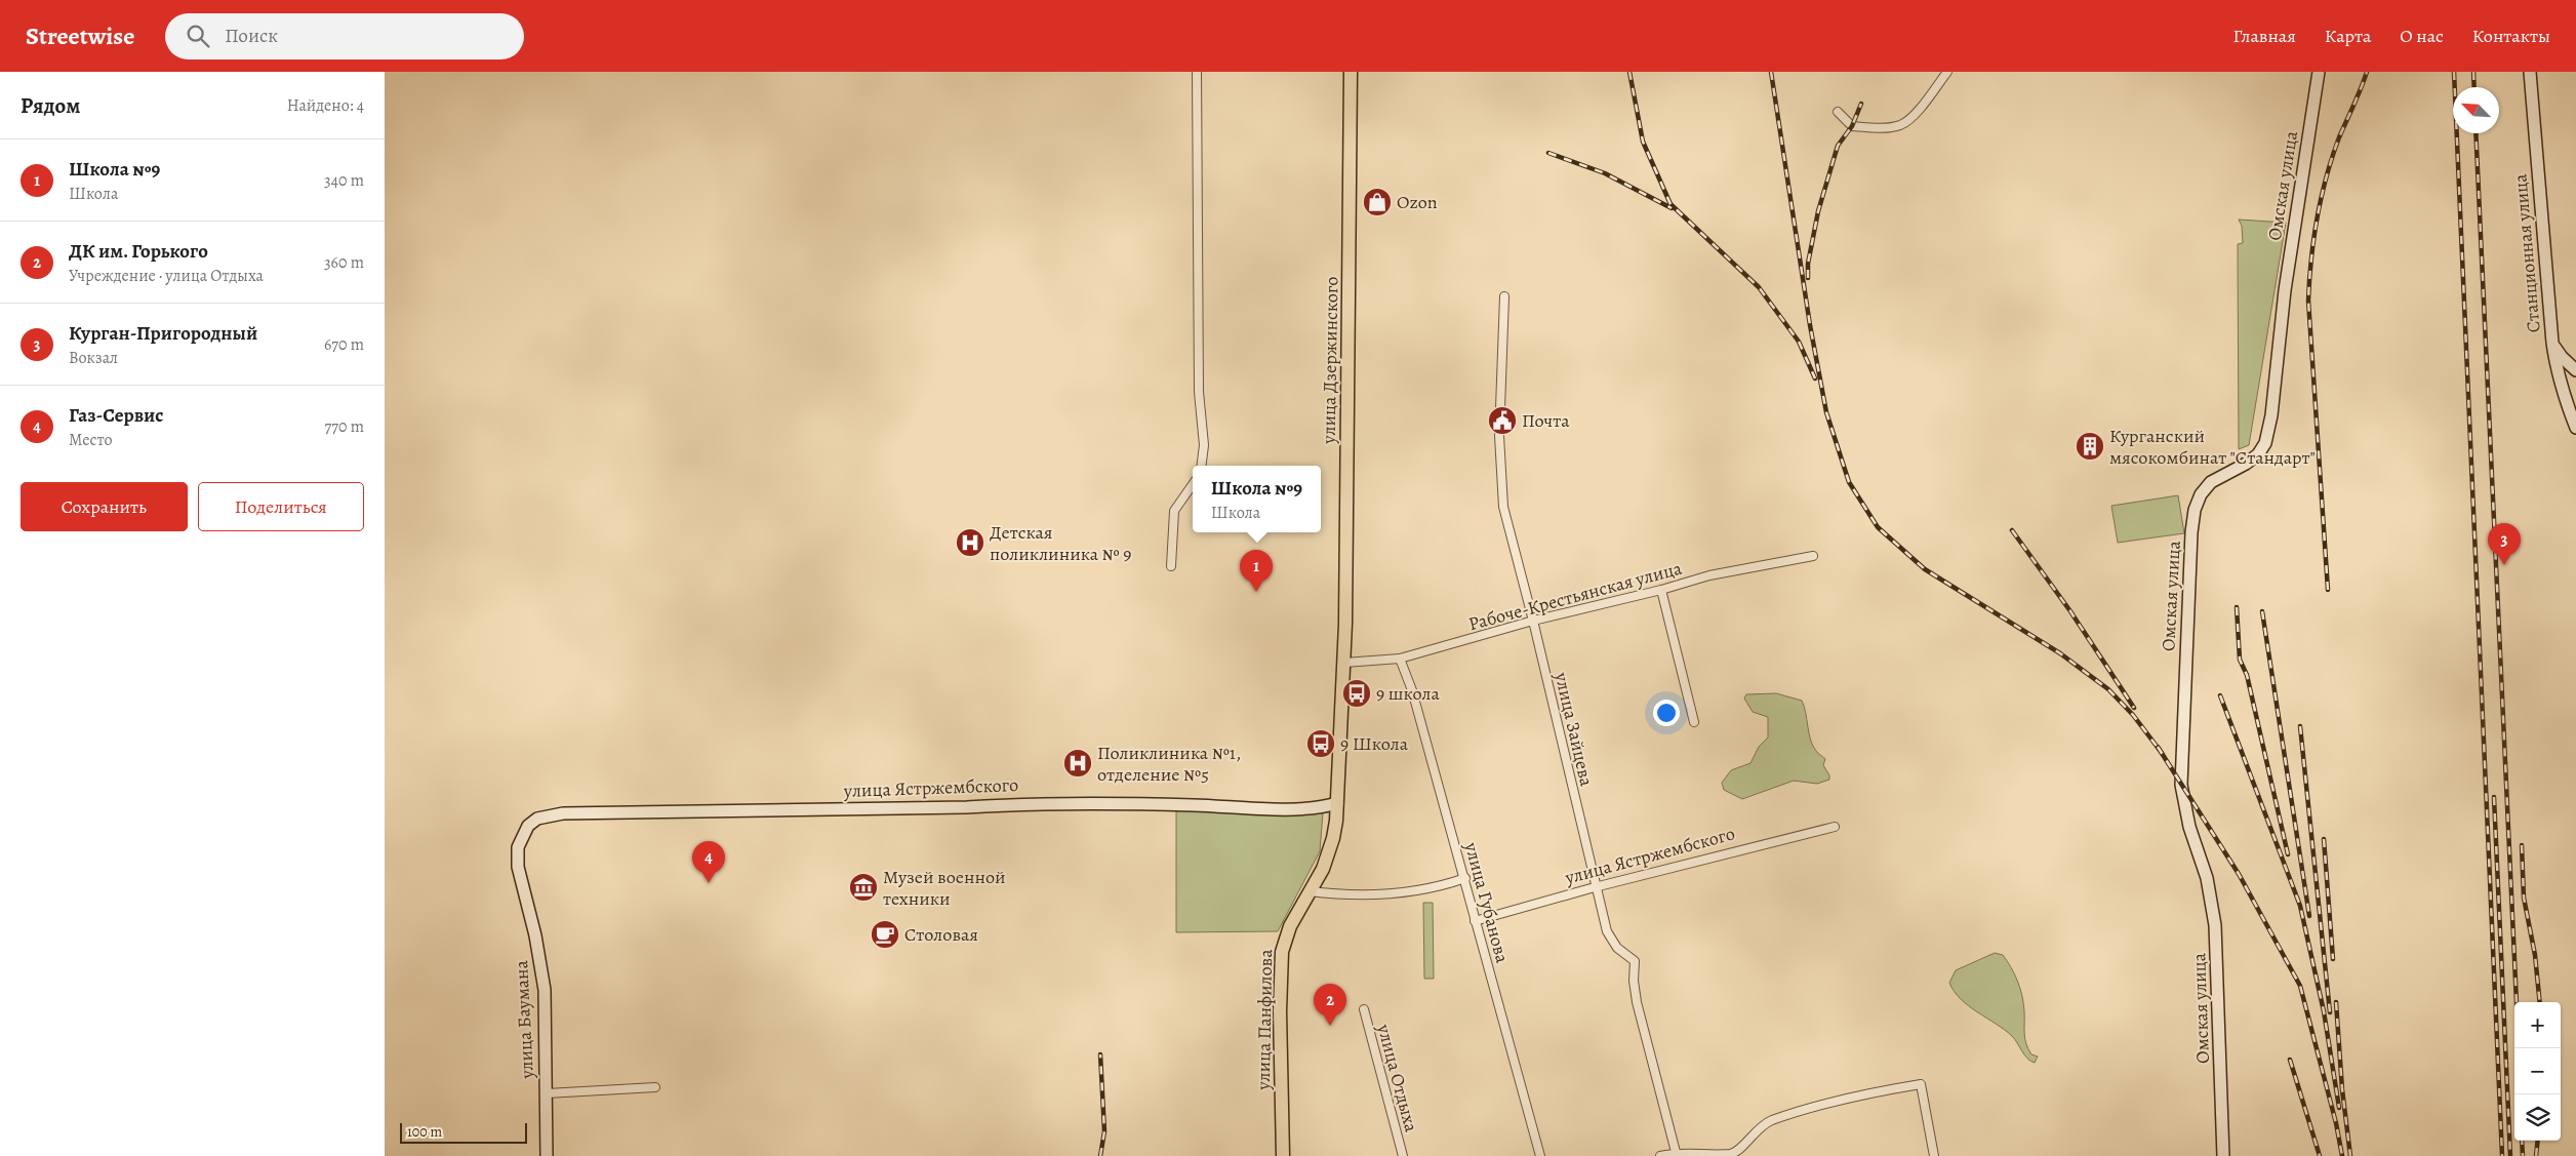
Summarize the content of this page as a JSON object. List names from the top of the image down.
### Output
{
  "streets": {
    "main road": [
      "Омская улица",
      "Станционная улица",
      "улица Дзержинского",
      "улица Ястржембского",
      "улица Баумана",
      "улица Панфилова"
    ],
    "street": [
      "Рабоче-Крестьянская улица",
      "улица Зайцева",
      "улица Губанова",
      "улица Отдыха"
    ]
  },
  "crossings": [
    ["улица Дзержинского", "Рабоче-Крестьянская улица"],
    ["улица Дзержинского", "улица Ястржембского"],
    ["улица Дзержинского", "улица Панфилова"],
    ["Рабоче-Крестьянская улица", "улица Зайцева"],
    ["Рабоче-Крестьянская улица", "улица Губанова"],
    ["улица Зайцева", "улица Ястржембского"],
    ["улица Ястржембского", "улица Губанова"],
    ["улица Ястржембского", "улица Баумана"],
    ["улица Ястржембского", "улица Панфилова"]
  ],
  "places": {
    "shop": ["Ozon"],
    "public building": ["Почта"],
    "building": ["Курганский мясокомбинат \"Стандарт\""],
    "hospital": ["Детская поликлиника № 9", "Поликлиника №1, отделение №5"],
    "bus stop": ["9 школа", "9 Школа"],
    "museum": ["Музей военной техники"],
    "cafe": ["Столовая"]
  },
  "scale_bar": "100 m",
  "north": "top left",
  "page": {
    "header": "Streetwise",
    "search": "Поиск",
    "nav": [
      "Главная",
      "Карта",
      "О нас",
      "Контакты"
    ],
    "heading": ["Рядом", "Найдено: 4"],
    "list": [
      {
        "mark": "1",
        "name": "Школа №9",
        "note": "Школа",
        "value": "340 m"
      },
      {
        "mark": "2",
        "name": "ДК им. Горького",
        "note": "Учреждение · улица Отдыха",
        "value": "360 m"
      },
      {
        "mark": "3",
        "name": "Курган-Пригородный",
        "note": "Вокзал",
        "value": "670 m"
      },
      {
        "mark": "4",
        "name": "Газ-Сервис",
        "note": "Место",
        "value": "770 m"
      }
    ],
    "popup": ["Школа №9", "Школа"],
    "buttons": ["Сохранить", "Поделиться"],
    "pins": [
      "3",
      "1",
      "4",
      "2"
    ],
    "map_buttons": ["+", "−"],
    "scale": "100 m"
  }
}
